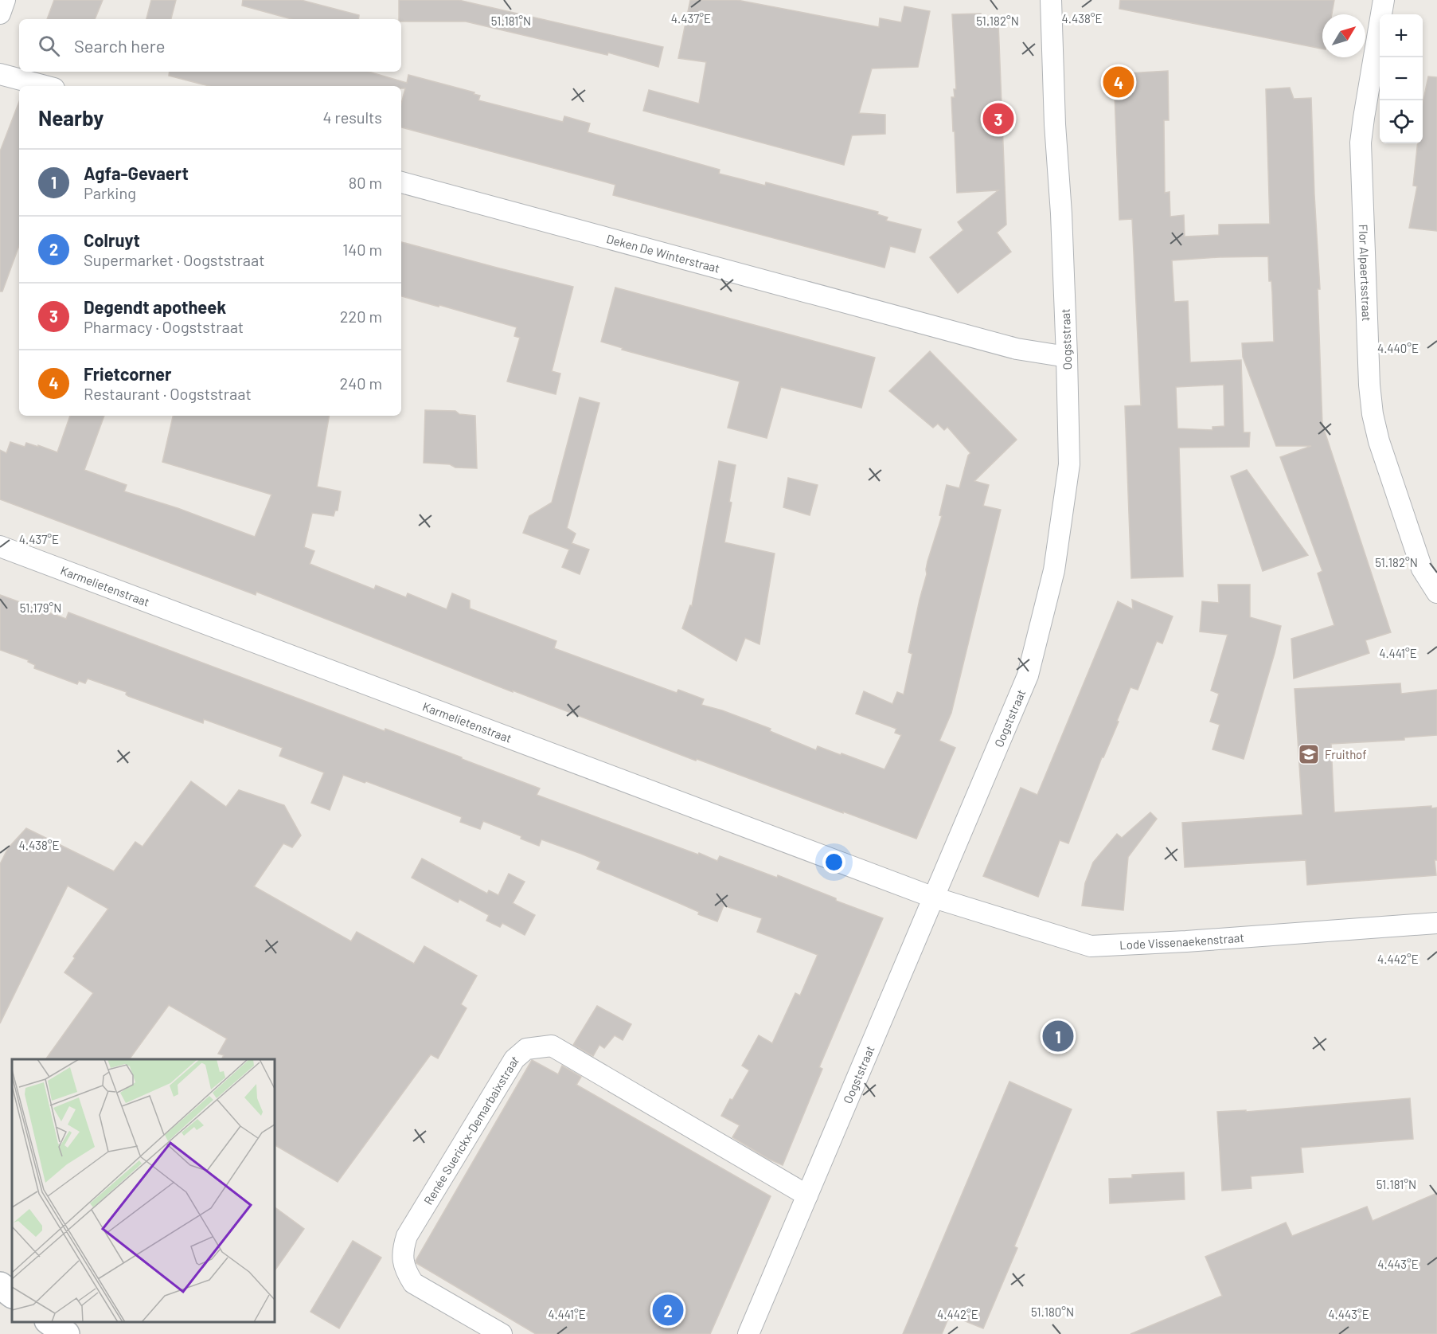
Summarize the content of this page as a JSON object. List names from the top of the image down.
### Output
{
  "streets": {
    "street": [
      "Deken De Winterstraat",
      "Flor Alpaertsstraat",
      "Oogststraat",
      "Karmelietenstraat",
      "Lode Vissenaekenstraat",
      "Renée Suerickx-Demarbaixstraat"
    ]
  },
  "crossings": [
    ["Deken De Winterstraat", "Oogststraat"],
    ["Oogststraat", "Karmelietenstraat"],
    ["Oogststraat", "Lode Vissenaekenstraat"],
    ["Oogststraat", "Renée Suerickx-Demarbaixstraat"],
    ["Karmelietenstraat", "Lode Vissenaekenstraat"]
  ],
  "places": {
    "school or university": ["Fruithof"]
  },
  "north": "top right",
  "page": {
    "map_buttons": ["+", "−"],
    "search": "Search here",
    "pins": [
      "4",
      "3",
      "1",
      "2"
    ],
    "heading": ["Nearby", "4 results"],
    "list": [
      {
        "mark": "1",
        "name": "Agfa-Gevaert",
        "note": "Parking",
        "value": "80 m"
      },
      {
        "mark": "2",
        "name": "Colruyt",
        "note": "Supermarket · Oogststraat",
        "value": "140 m"
      },
      {
        "mark": "3",
        "name": "Degendt apotheek",
        "note": "Pharmacy · Oogststraat",
        "value": "220 m"
      },
      {
        "mark": "4",
        "name": "Frietcorner",
        "note": "Restaurant · Oogststraat",
        "value": "240 m"
      }
    ]
  },
  "coordinates": [
    "4.437°E",
    "4.438°E",
    "51.181°N",
    "51.182°N",
    "4.440°E",
    "51.179°N",
    "4.441°E",
    "4.442°E",
    "4.443°E",
    "51.180°N"
  ]
}
